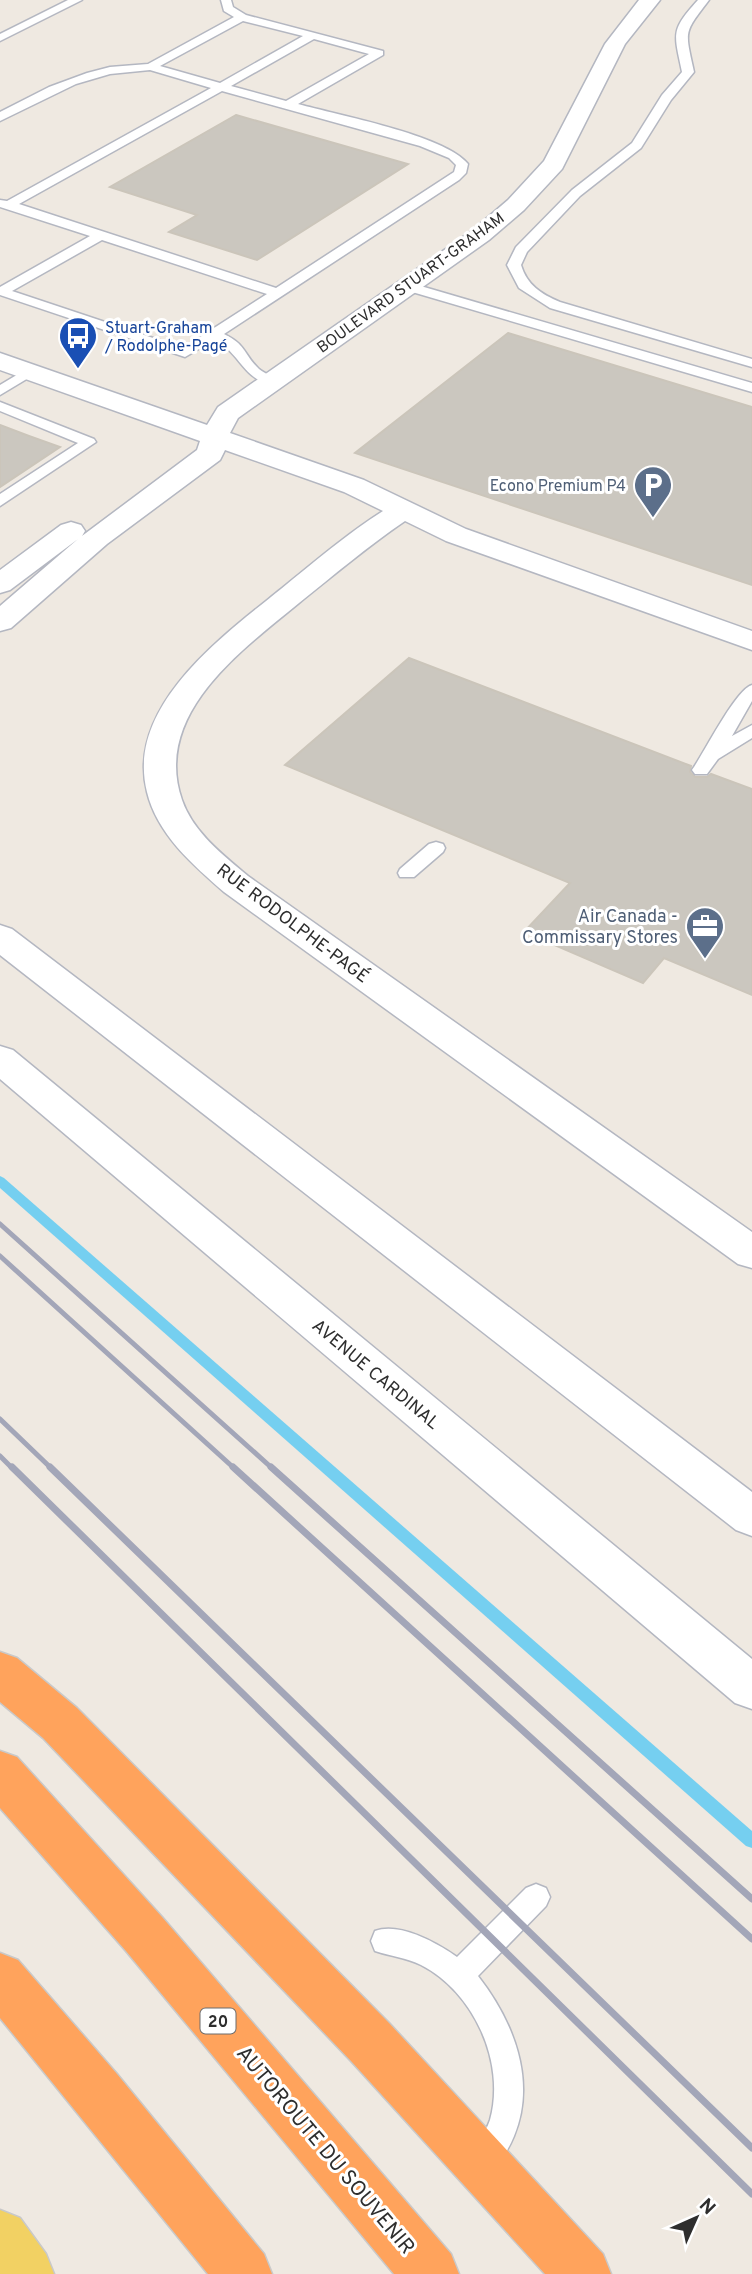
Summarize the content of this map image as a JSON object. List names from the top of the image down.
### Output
{
  "streets": {
    "highway": ["20", "AUTOROUTE DU SOUVENIR"],
    "street": ["BOULEVARD STUART-GRAHAM", "RUE RODOLPHE-PAGÉ", "AVENUE CARDINAL"]
  },
  "places": {
    "bus stop": ["Stuart-Graham / Rodolphe-Pagé"],
    "parking": ["Econo Premium P4"],
    "office": ["Air Canada - Commissary Stores"]
  },
  "north": "top right"
}
